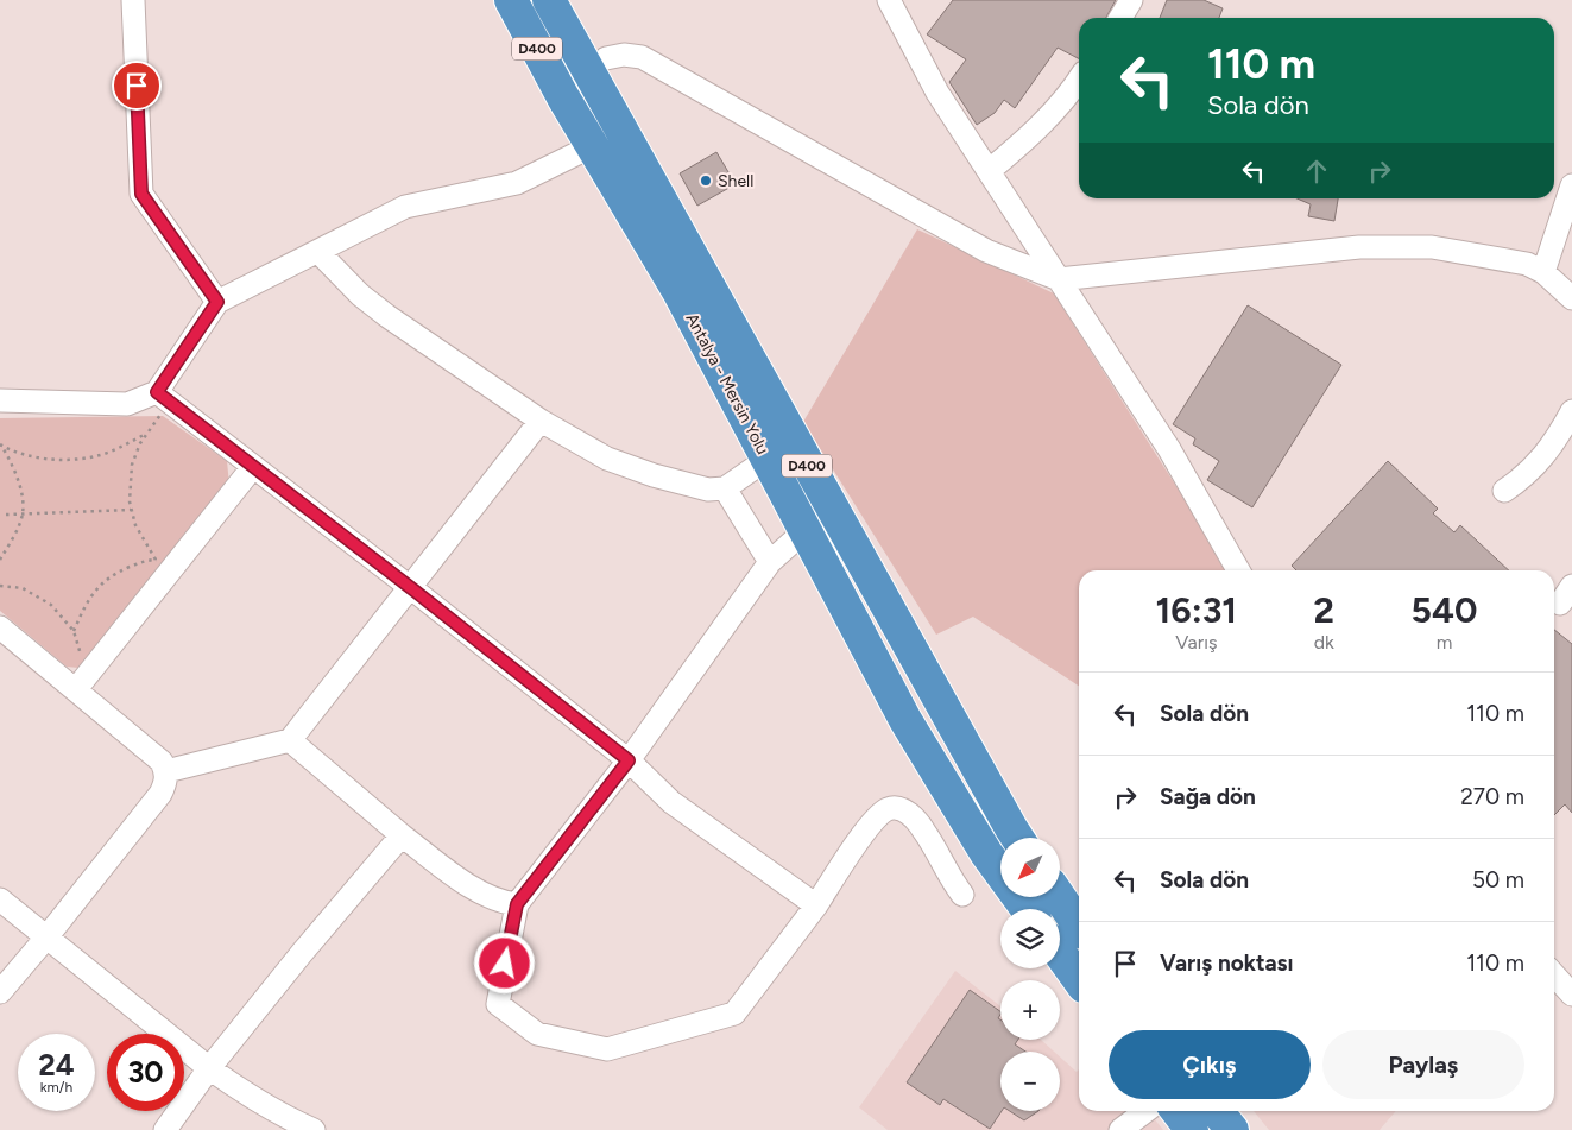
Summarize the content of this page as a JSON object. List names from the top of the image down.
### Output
{
  "streets": {
    "highway": ["D400", "Antalya - Mersin Yolu"]
  },
  "places": ["Shell"],
  "north": "bottom left",
  "page": {
    "turn": ["110 m", "Sola dön"],
    "eta": [
      "16:31",
      "Varış",
      "2",
      "dk",
      "540",
      "m"
    ],
    "list": [
      {
        "name": "Sola dön",
        "value": "110 m"
      },
      {
        "name": "Sağa dön",
        "value": "270 m"
      },
      {
        "name": "Sola dön",
        "value": "50 m"
      },
      {
        "name": "Varış noktası",
        "value": "110 m"
      }
    ],
    "map_buttons": ["+", "−"],
    "buttons": ["Çıkış", "Paylaş"],
    "speed": "24 km/h",
    "limit": "30"
  }
}
